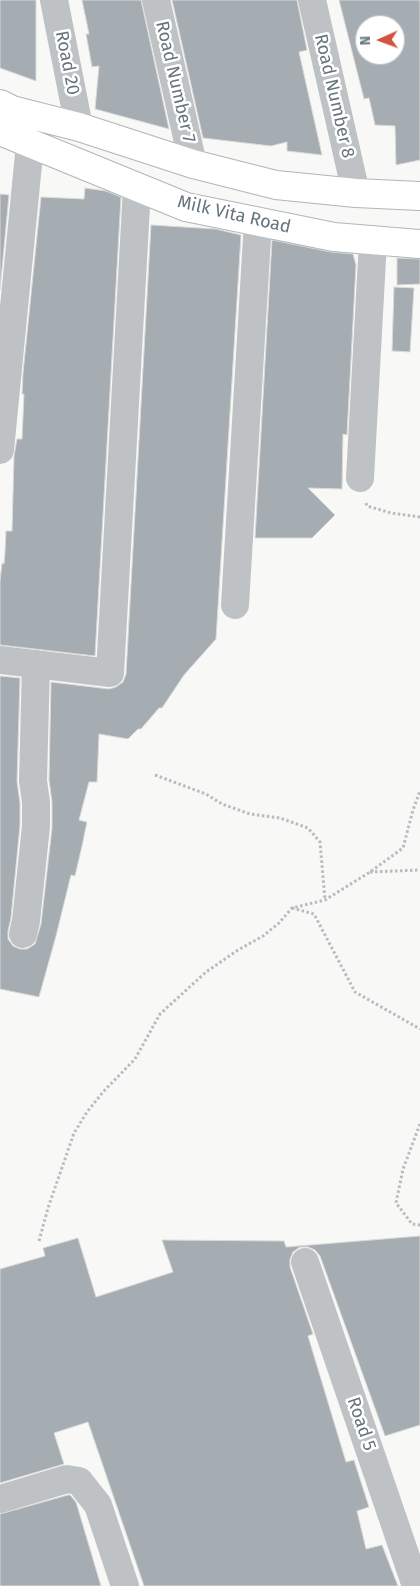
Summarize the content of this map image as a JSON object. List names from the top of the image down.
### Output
{
  "streets": {
    "street": [
      "Road 20",
      "Road Number 7",
      "Road Number 8",
      "Milk Vita Road",
      "Road 5"
    ]
  },
  "north": "left"
}
